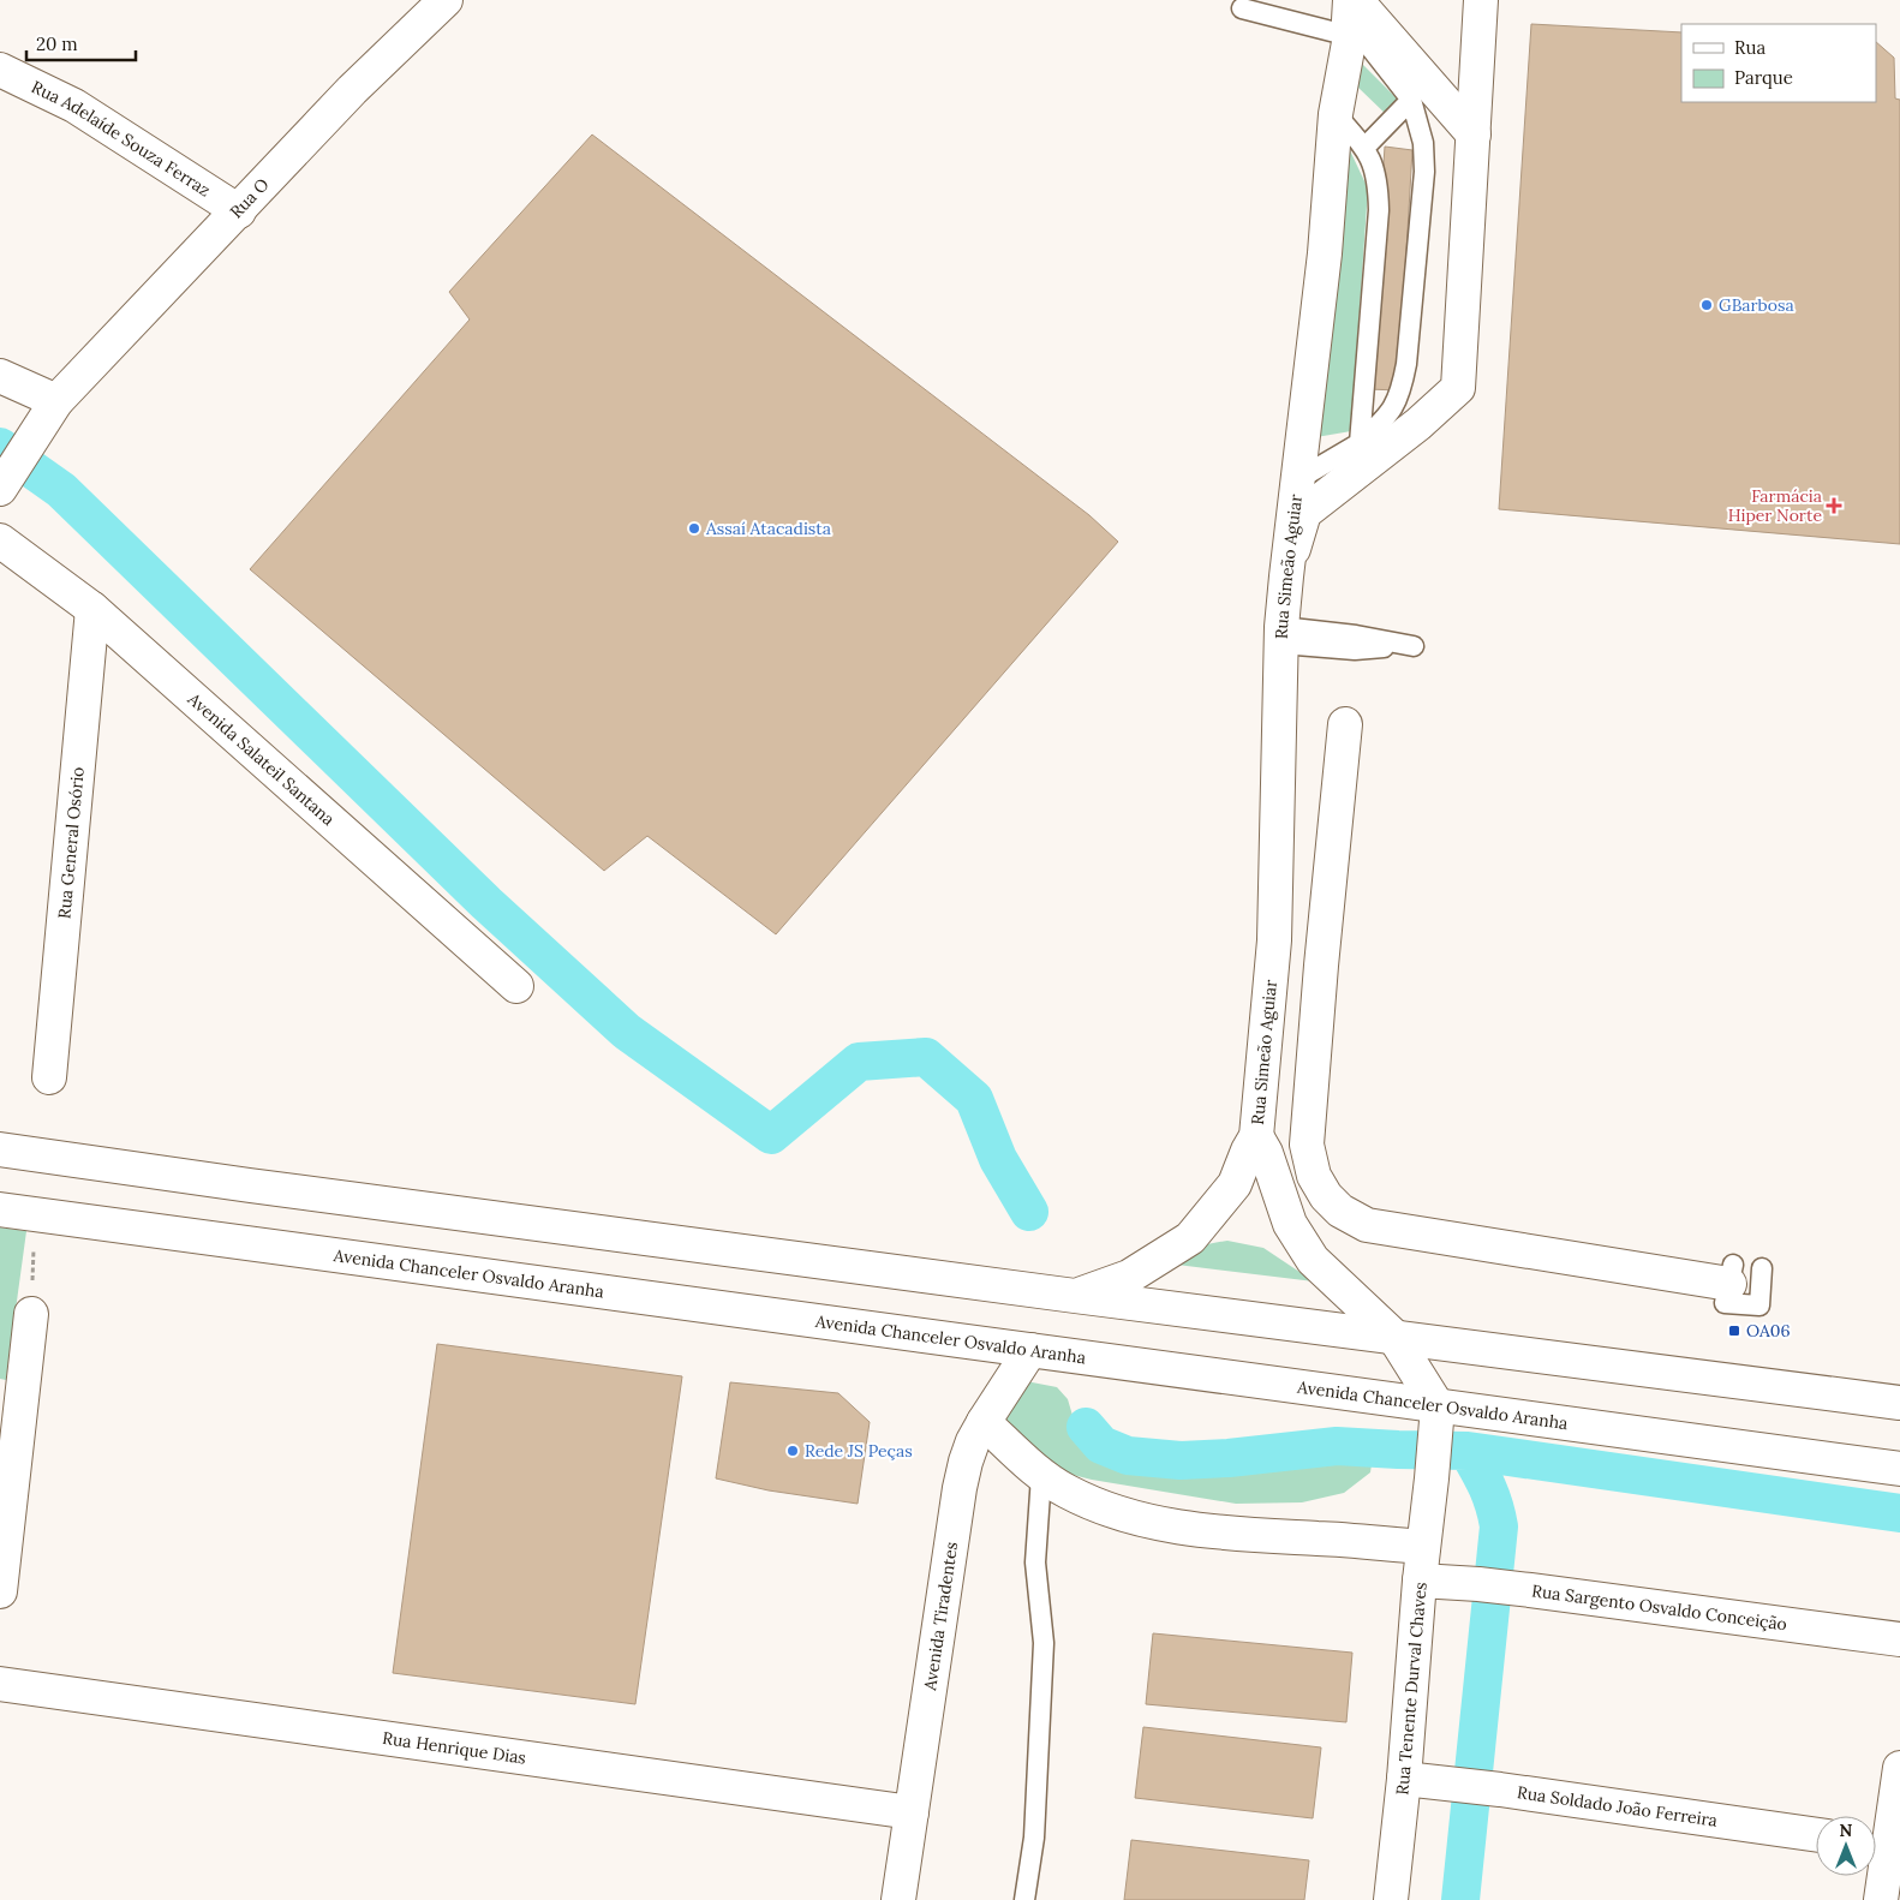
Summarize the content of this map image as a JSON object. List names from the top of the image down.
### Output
{
  "streets": {
    "street": [
      "Rua Adelaíde Souza Ferraz",
      "Rua O",
      "Rua Simeão Aguiar",
      "Avenida Salateil Santana",
      "Rua General Osório",
      "Avenida Chanceler Osvaldo Aranha",
      "Rua Sargento Osvaldo Conceição",
      "Avenida Tiradentes",
      "Rua Tenente Durval Chaves",
      "Rua Henrique Dias",
      "Rua Soldado João Ferreira"
    ]
  },
  "crossings": [
    ["Rua Adelaíde Souza Ferraz", "Rua O"],
    ["Avenida Salateil Santana", "Rua General Osório"],
    ["Avenida Chanceler Osvaldo Aranha", "Avenida Tiradentes"],
    ["Avenida Chanceler Osvaldo Aranha", "Rua Tenente Durval Chaves"],
    ["Rua Sargento Osvaldo Conceição", "Rua Tenente Durval Chaves"],
    ["Avenida Tiradentes", "Rua Henrique Dias"],
    ["Rua Tenente Durval Chaves", "Rua Soldado João Ferreira"]
  ],
  "places": {
    "other": ["GBarbosa", "Assaí Atacadista", "Rede JS Peças"],
    "health": ["Farmácia Hiper Norte"],
    "transit": ["OA06"]
  },
  "legend": ["Rua", "Parque"],
  "scale_bar": "20 m",
  "north": "top"
}
